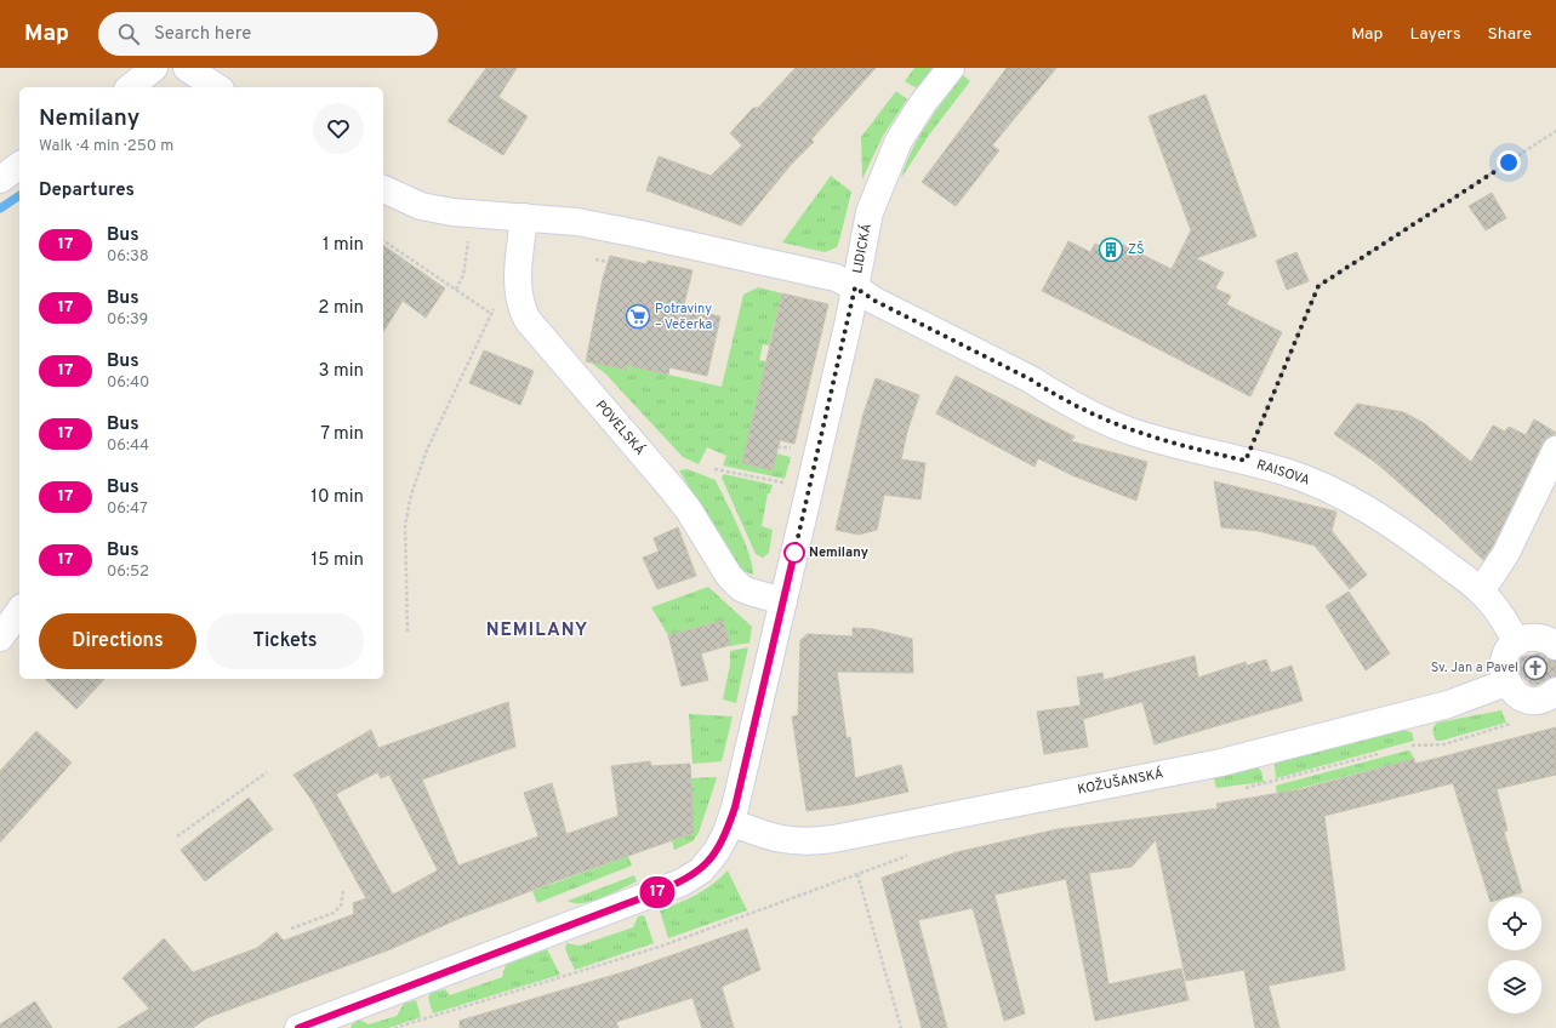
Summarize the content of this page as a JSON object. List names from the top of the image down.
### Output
{
  "streets": {
    "street": [
      "LIDICKÁ",
      "POVELSKÁ",
      "RAISOVA",
      "KOŽUŠANSKÁ"
    ]
  },
  "crossings": [
    ["LIDICKÁ", "POVELSKÁ"],
    ["LIDICKÁ", "RAISOVA"],
    ["LIDICKÁ", "KOŽUŠANSKÁ"]
  ],
  "districts": ["NEMILANY"],
  "places": {
    "building": ["ZŠ"],
    "supermarket": ["Potraviny – Večerka"],
    "other": ["Nemilany"],
    "church": ["Sv. Jan a Pavel"]
  },
  "lines": ["bus line 17"],
  "page": {
    "header": "Map",
    "search": "Search here",
    "nav": ["Map", "Layers", "Share"],
    "on_map": "17",
    "heading": [
      ["Nemilany", "Walk · 4 min · 250 m"],
      "Departures"
    ],
    "list": [
      {
        "mark": "17",
        "name": "Bus",
        "note": "06:38",
        "value": "1 min"
      },
      {
        "mark": "17",
        "name": "Bus",
        "note": "06:39",
        "value": "2 min"
      },
      {
        "mark": "17",
        "name": "Bus",
        "note": "06:40",
        "value": "3 min"
      },
      {
        "mark": "17",
        "name": "Bus",
        "note": "06:44",
        "value": "7 min"
      },
      {
        "mark": "17",
        "name": "Bus",
        "note": "06:47",
        "value": "10 min"
      },
      {
        "mark": "17",
        "name": "Bus",
        "note": "06:52",
        "value": "15 min"
      }
    ],
    "buttons": ["Directions", "Tickets"]
  }
}
